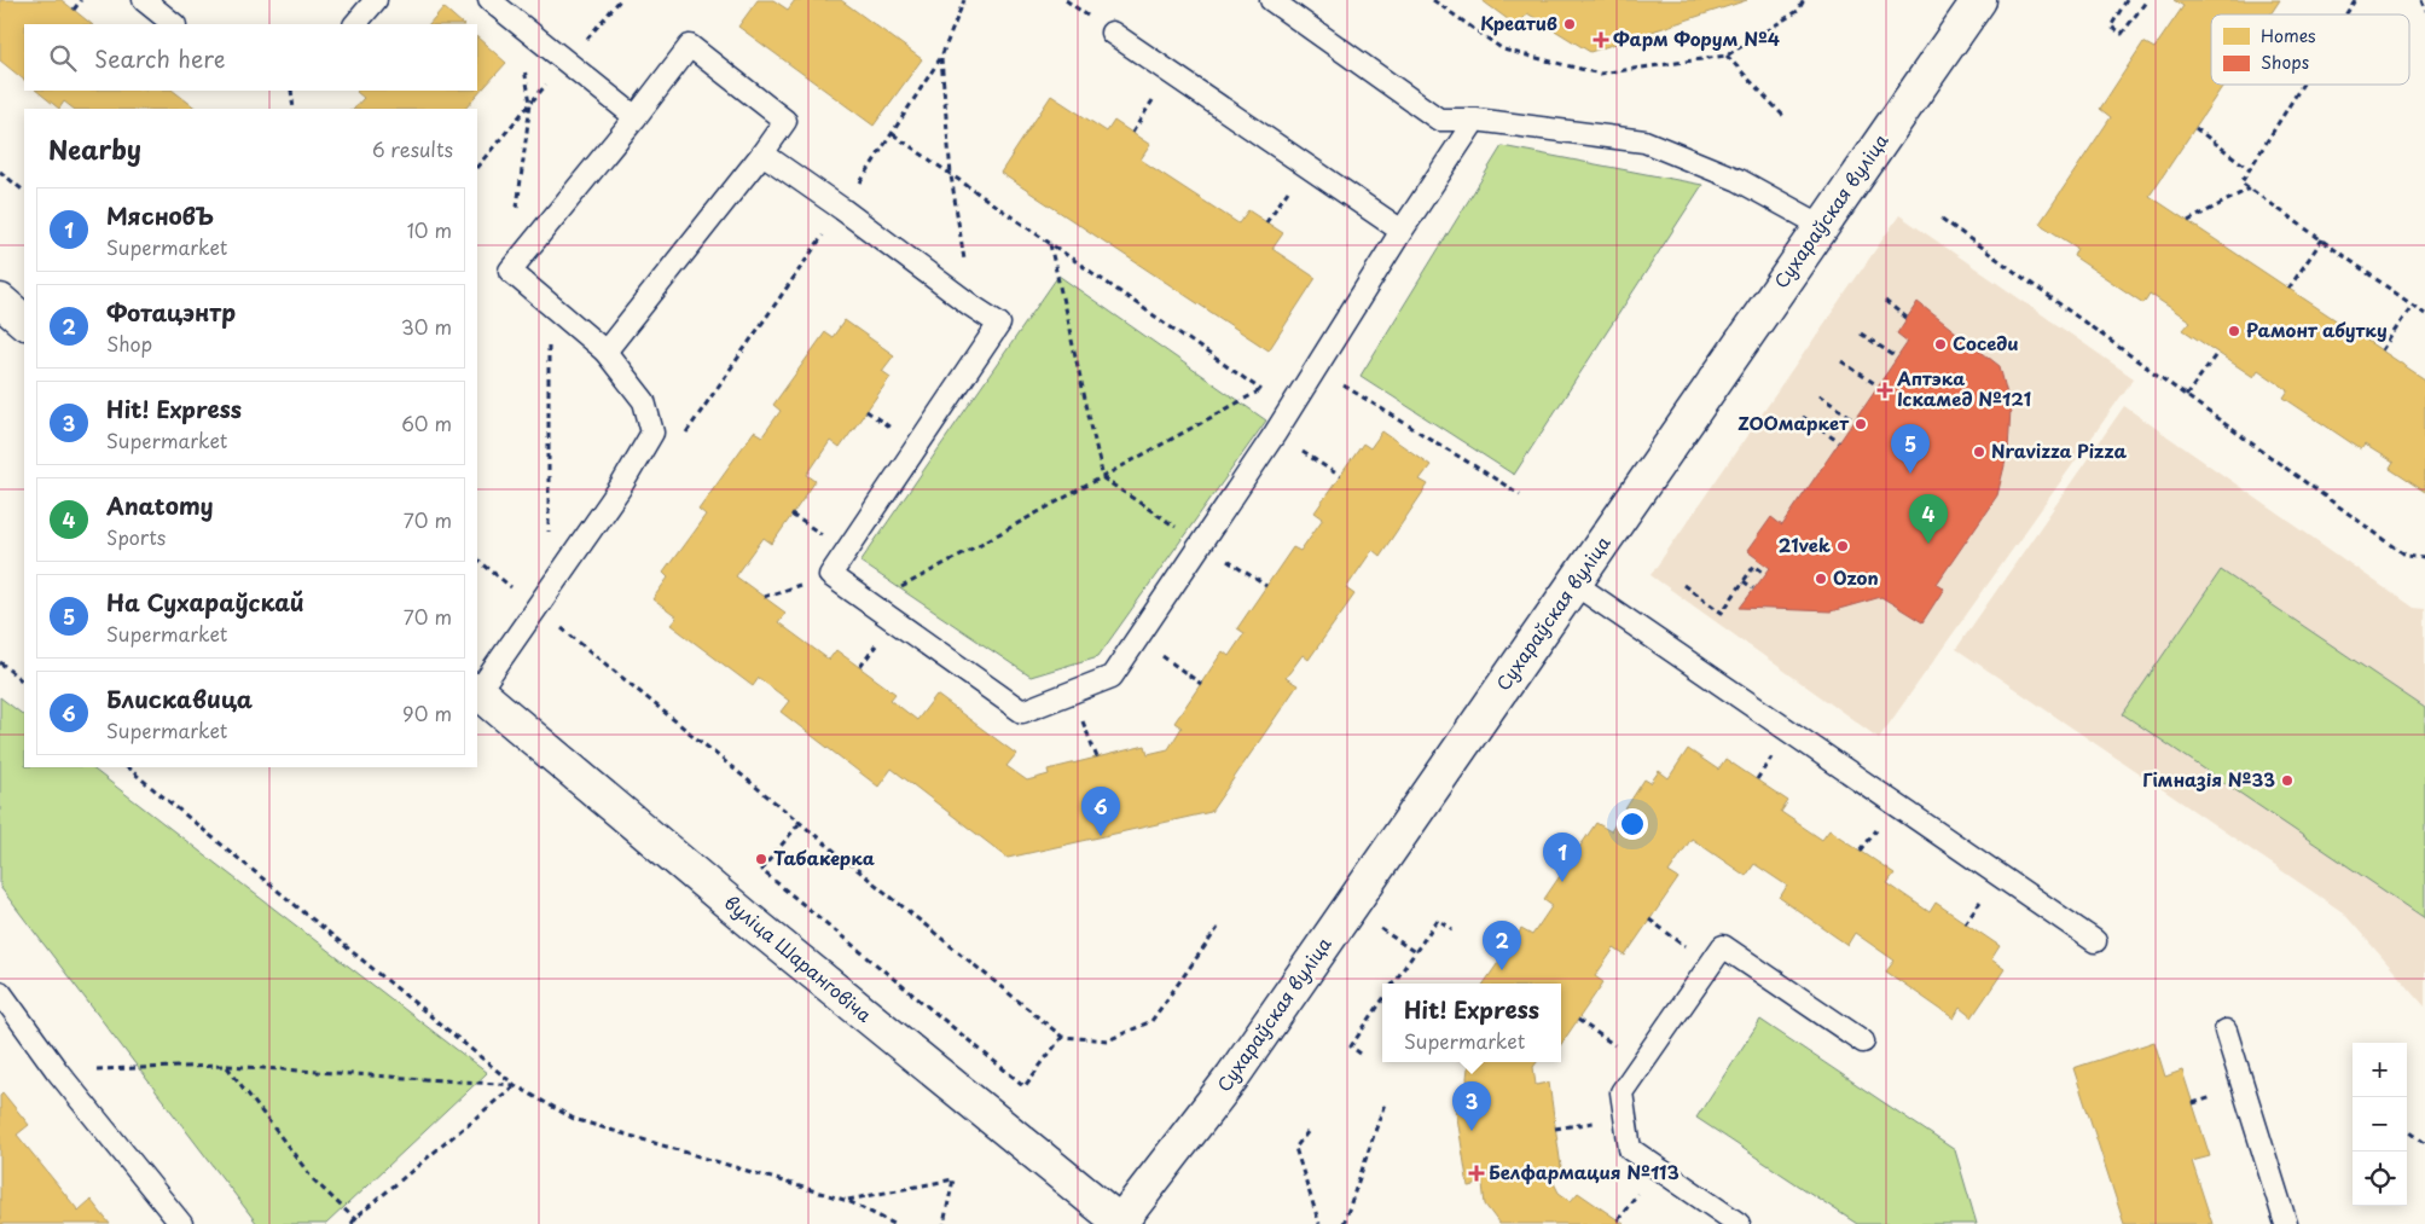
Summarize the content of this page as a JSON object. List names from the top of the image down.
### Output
{
  "streets": {
    "main road": ["Сухараўская вуліца", "вуліца Шаранговіча"]
  },
  "crossings": [
    ["Сухараўская вуліца", "вуліца Шаранговіча"]
  ],
  "places": {
    "other": [
      "Креатив",
      "Рамонт абутку",
      "Соседи",
      "ZOOмаркет",
      "Nravizza Pizza",
      "21vek",
      "Ozon",
      "Гімназія №33",
      "Табакерка"
    ],
    "health": ["Фарм Форум №4", "Аптэка Іскамед №121", "Белфармация №113"]
  },
  "legend": ["Homes", "Shops"],
  "page": {
    "search": "Search here",
    "heading": ["Nearby", "6 results"],
    "list": [
      {
        "mark": "1",
        "name": "МясновЪ",
        "note": "Supermarket",
        "value": "10 m"
      },
      {
        "mark": "2",
        "name": "Фотацэнтр",
        "note": "Shop",
        "value": "30 m"
      },
      {
        "mark": "3",
        "name": "Hit! Express",
        "note": "Supermarket",
        "value": "60 m"
      },
      {
        "mark": "4",
        "name": "Anatomy",
        "note": "Sports",
        "value": "70 m"
      },
      {
        "mark": "5",
        "name": "На Сухараўскай",
        "note": "Supermarket",
        "value": "70 m"
      },
      {
        "mark": "6",
        "name": "Блискавица",
        "note": "Supermarket",
        "value": "90 m"
      }
    ],
    "pins": [
      "5",
      "4",
      "6",
      "1",
      "2",
      "3"
    ],
    "popup": ["Hit! Express", "Supermarket"],
    "map_buttons": ["+", "−"]
  }
}
